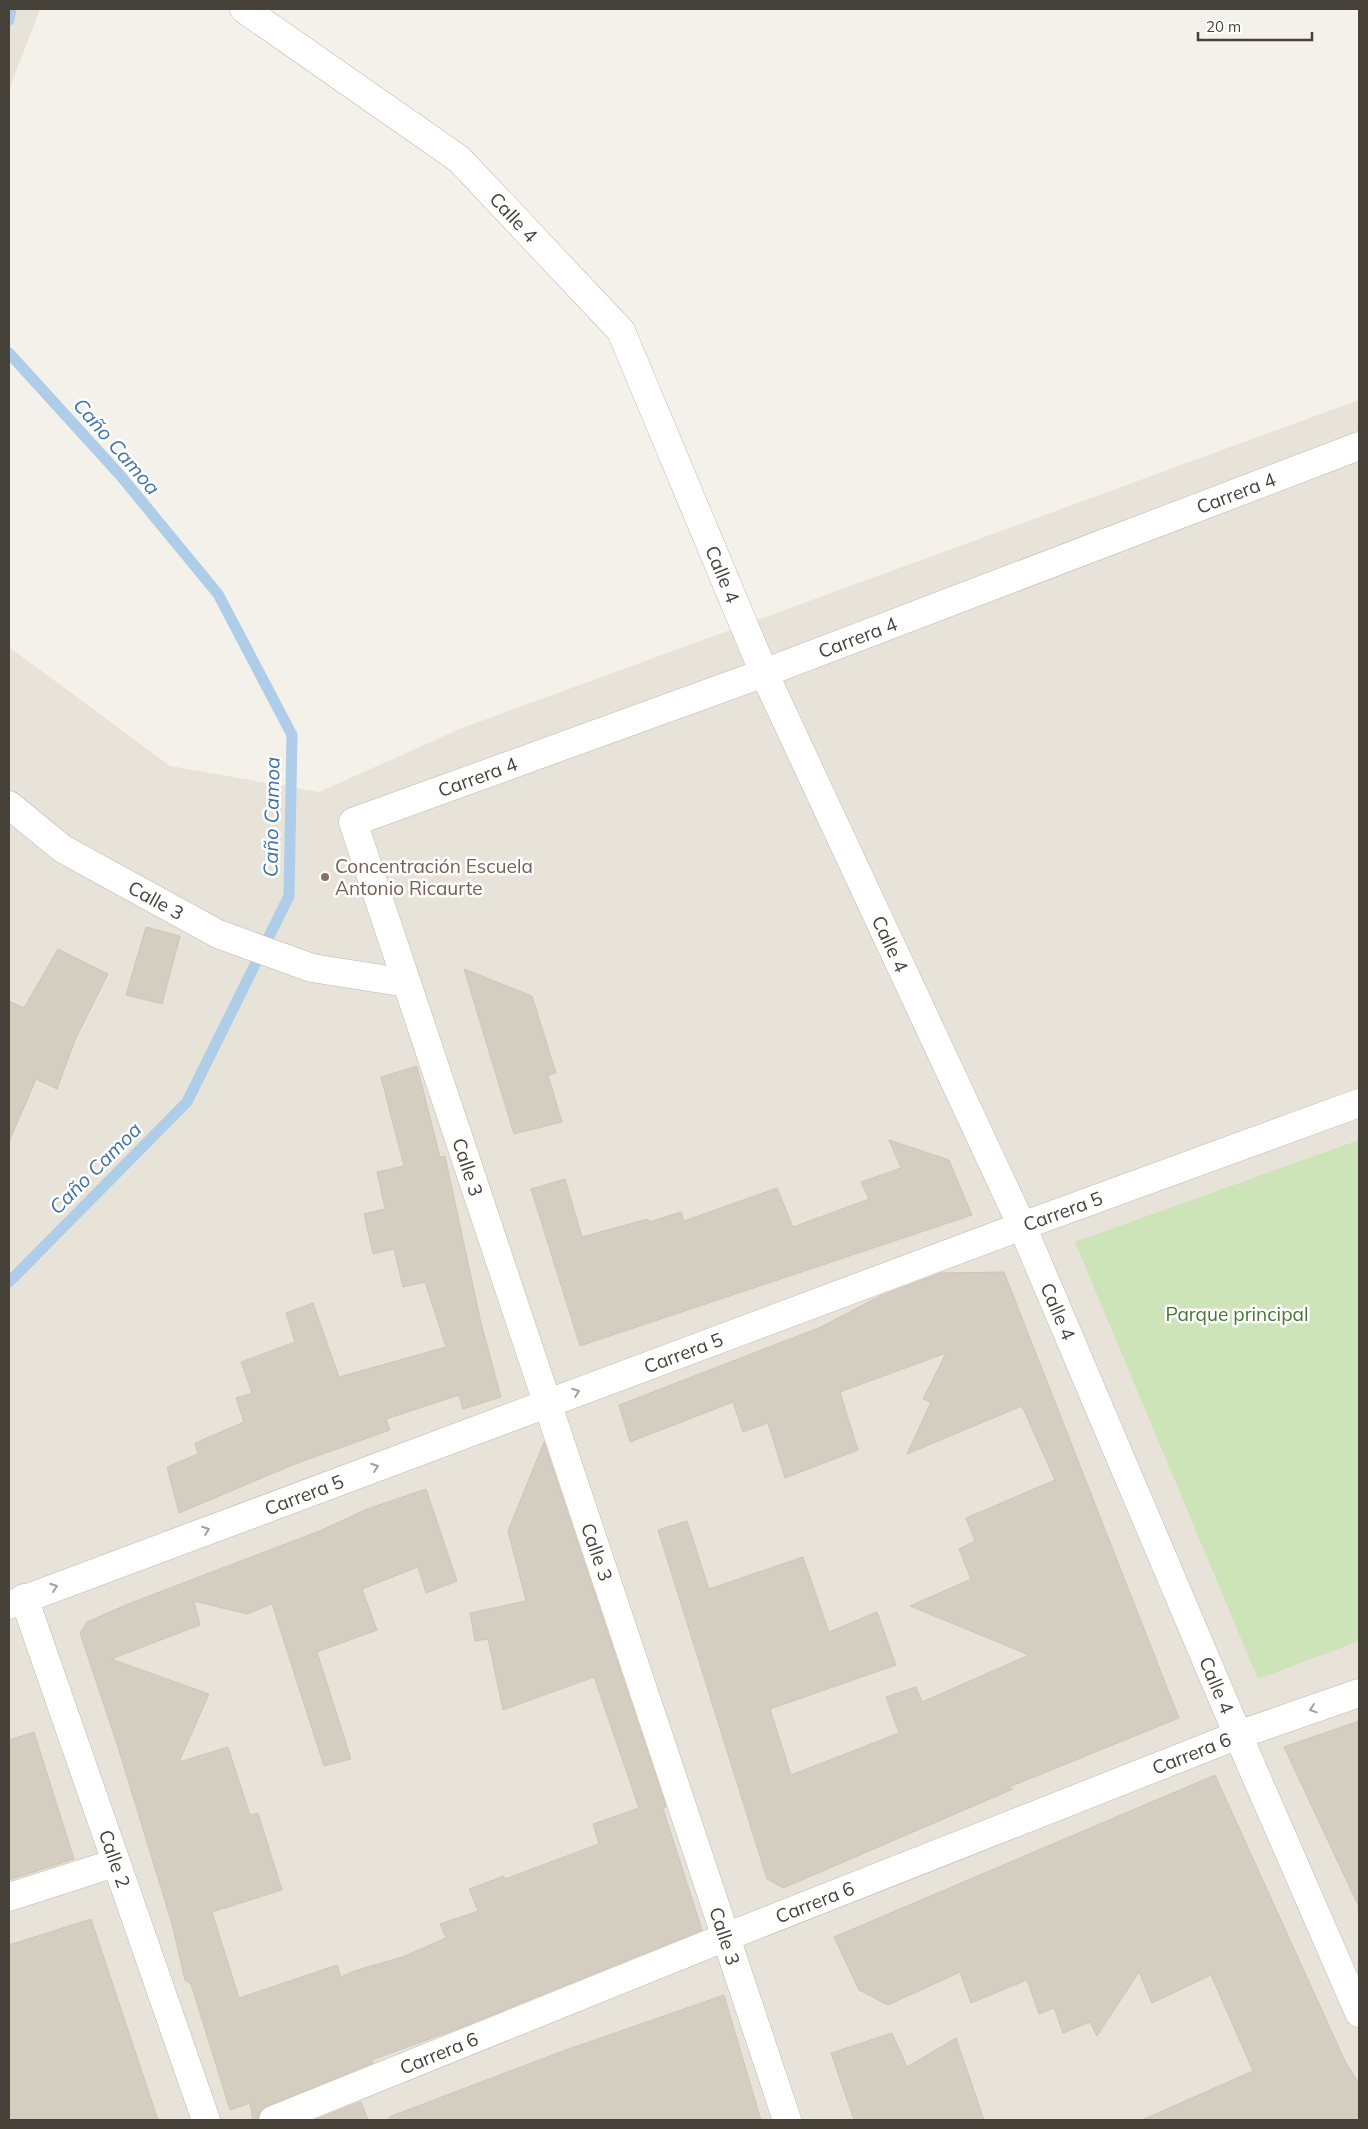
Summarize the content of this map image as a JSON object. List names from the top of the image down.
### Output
{
  "streets": {
    "street": [
      "Calle 4",
      "Carrera 4",
      "Calle 3",
      "Carrera 5",
      "Carrera 6",
      "Calle 2"
    ]
  },
  "crossings": [
    ["Calle 4", "Carrera 4"],
    ["Calle 4", "Carrera 5"],
    ["Calle 4", "Carrera 6"],
    ["Carrera 4", "Calle 3"],
    ["Calle 3", "Carrera 5"],
    ["Calle 3", "Carrera 6"],
    ["Carrera 5", "Calle 2"]
  ],
  "one_way": ["Carrera 5"],
  "water": ["Caño Camoa"],
  "parks": ["Parque principal"],
  "places": ["Concentración Escuela Antonio Ricaurte"],
  "scale_bar": "20 m"
}
